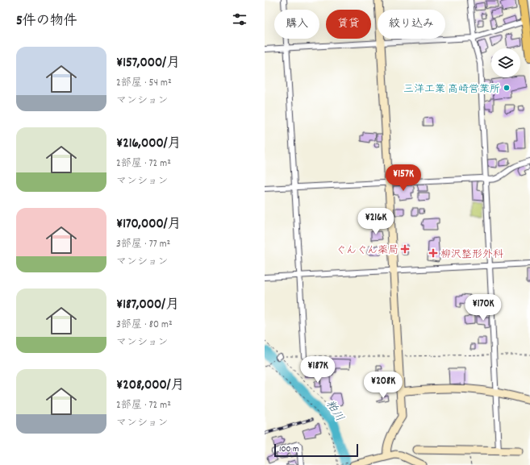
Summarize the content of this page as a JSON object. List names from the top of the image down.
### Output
{
  "water": ["粕川"],
  "places": {
    "other": ["三洋工業 高崎営業所"],
    "health": ["ぐんぐん薬局", "柳沢整形外科"]
  },
  "scale_bar": "100 m",
  "page": {
    "heading": "5件の物件",
    "chip": ["購入", "賃貸", "絞り込み"],
    "list": [
      {
        "name": "¥157,000/月",
        "note": "2部屋 · 54 m² · マンション"
      },
      {
        "name": "¥216,000/月",
        "note": "2部屋 · 72 m² · マンション"
      },
      {
        "name": "¥170,000/月",
        "note": "3部屋 · 77 m² · マンション"
      },
      {
        "name": "¥187,000/月",
        "note": "3部屋 · 80 m² · マンション"
      },
      {
        "name": "¥208,000/月",
        "note": "2部屋 · 72 m² · マンション"
      }
    ],
    "price": [
      "¥157K",
      "¥216K",
      "¥170K",
      "¥187K",
      "¥208K"
    ],
    "scale": "100 m"
  }
}
